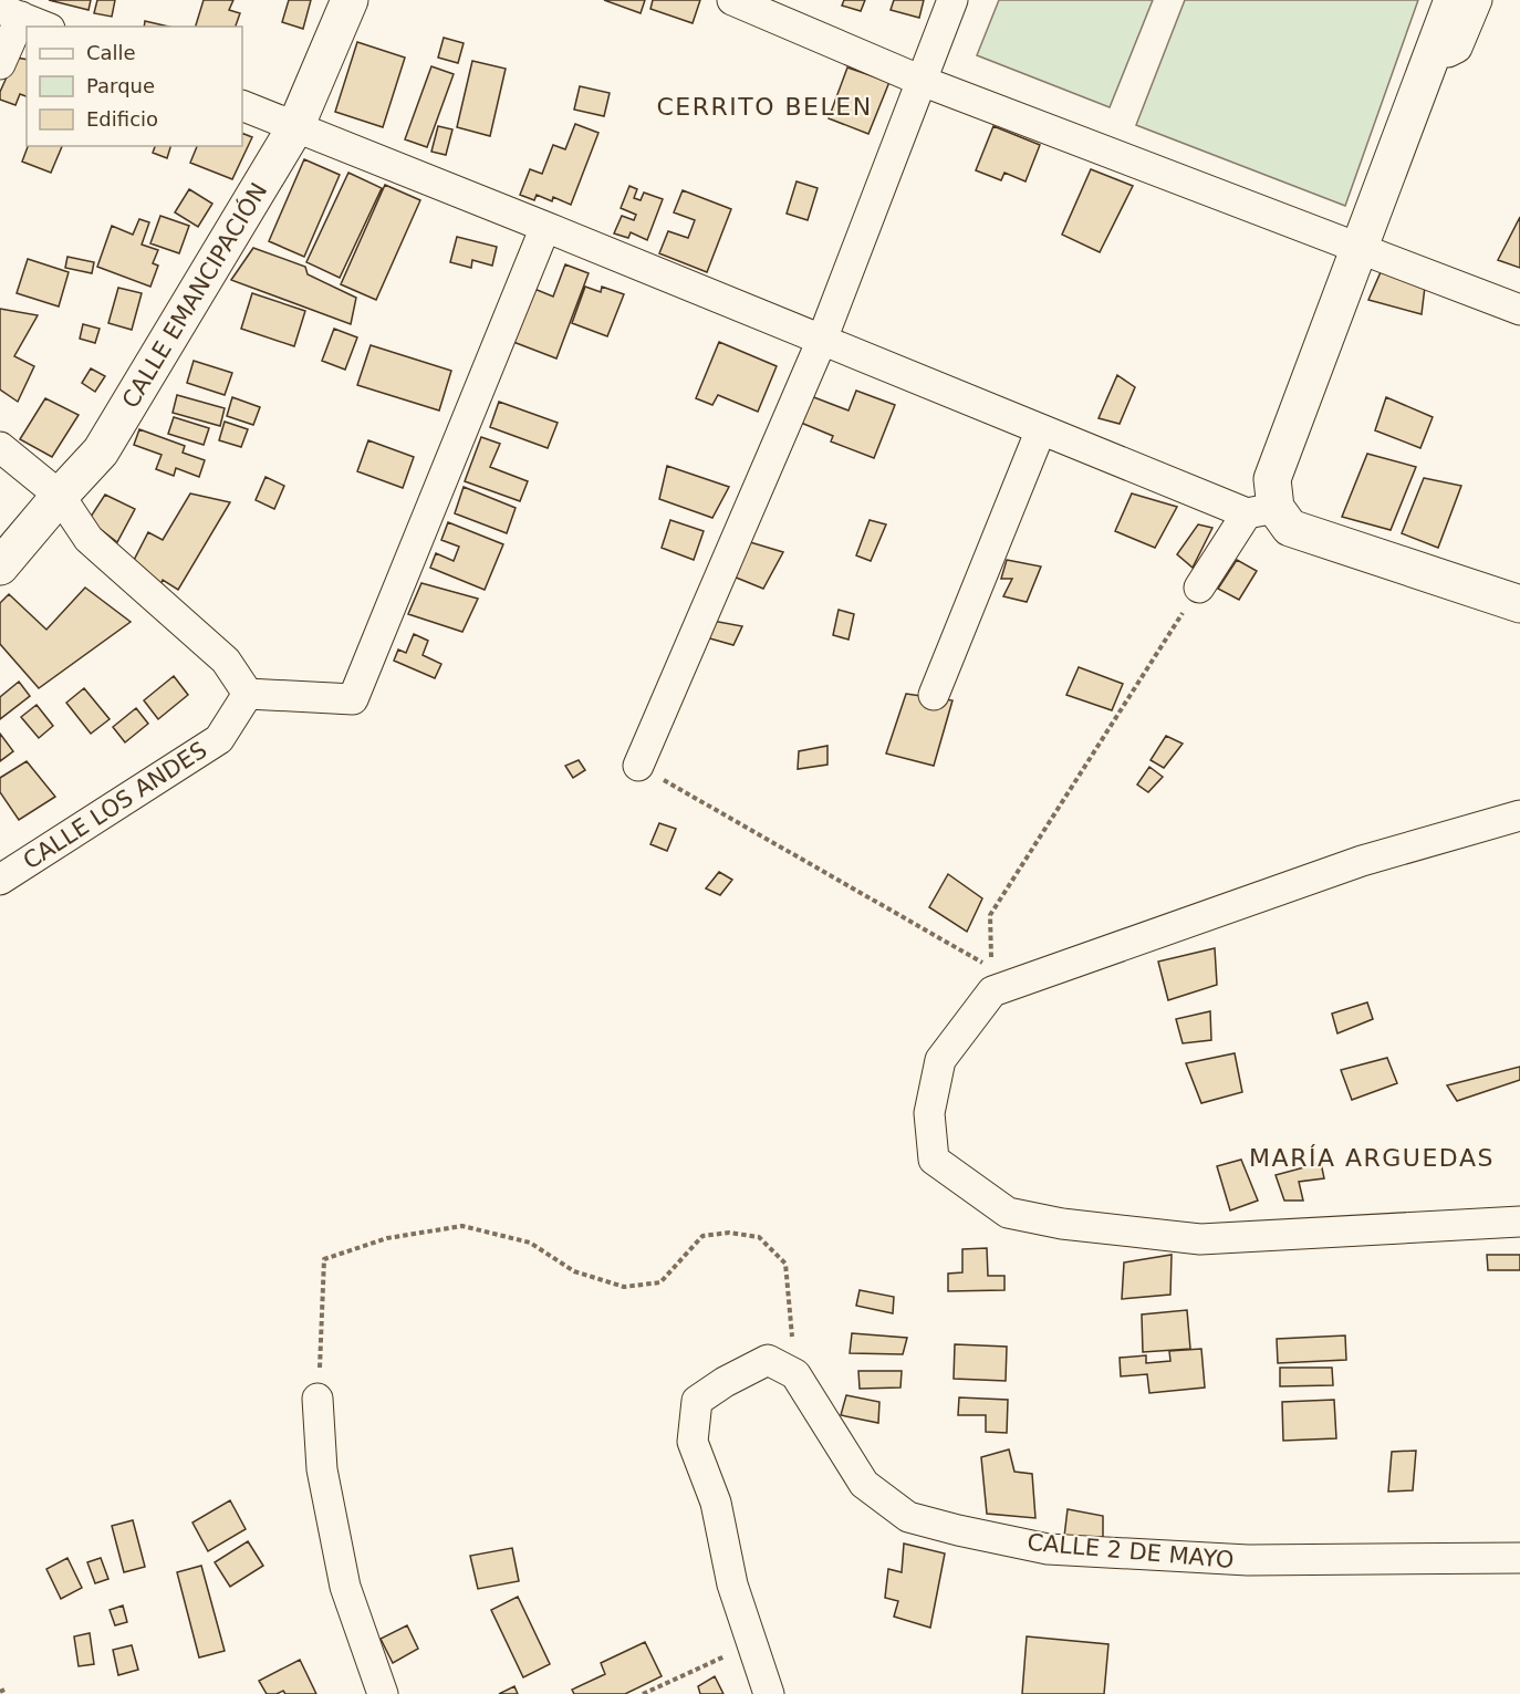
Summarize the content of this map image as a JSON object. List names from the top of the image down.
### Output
{
  "streets": {
    "street": ["CALLE EMANCIPACIÓN", "CALLE LOS ANDES", "CALLE 2 DE MAYO"]
  },
  "districts": ["CERRITO BELEN", "MARÍA ARGUEDAS"],
  "legend": ["Calle", "Parque", "Edificio"]
}
